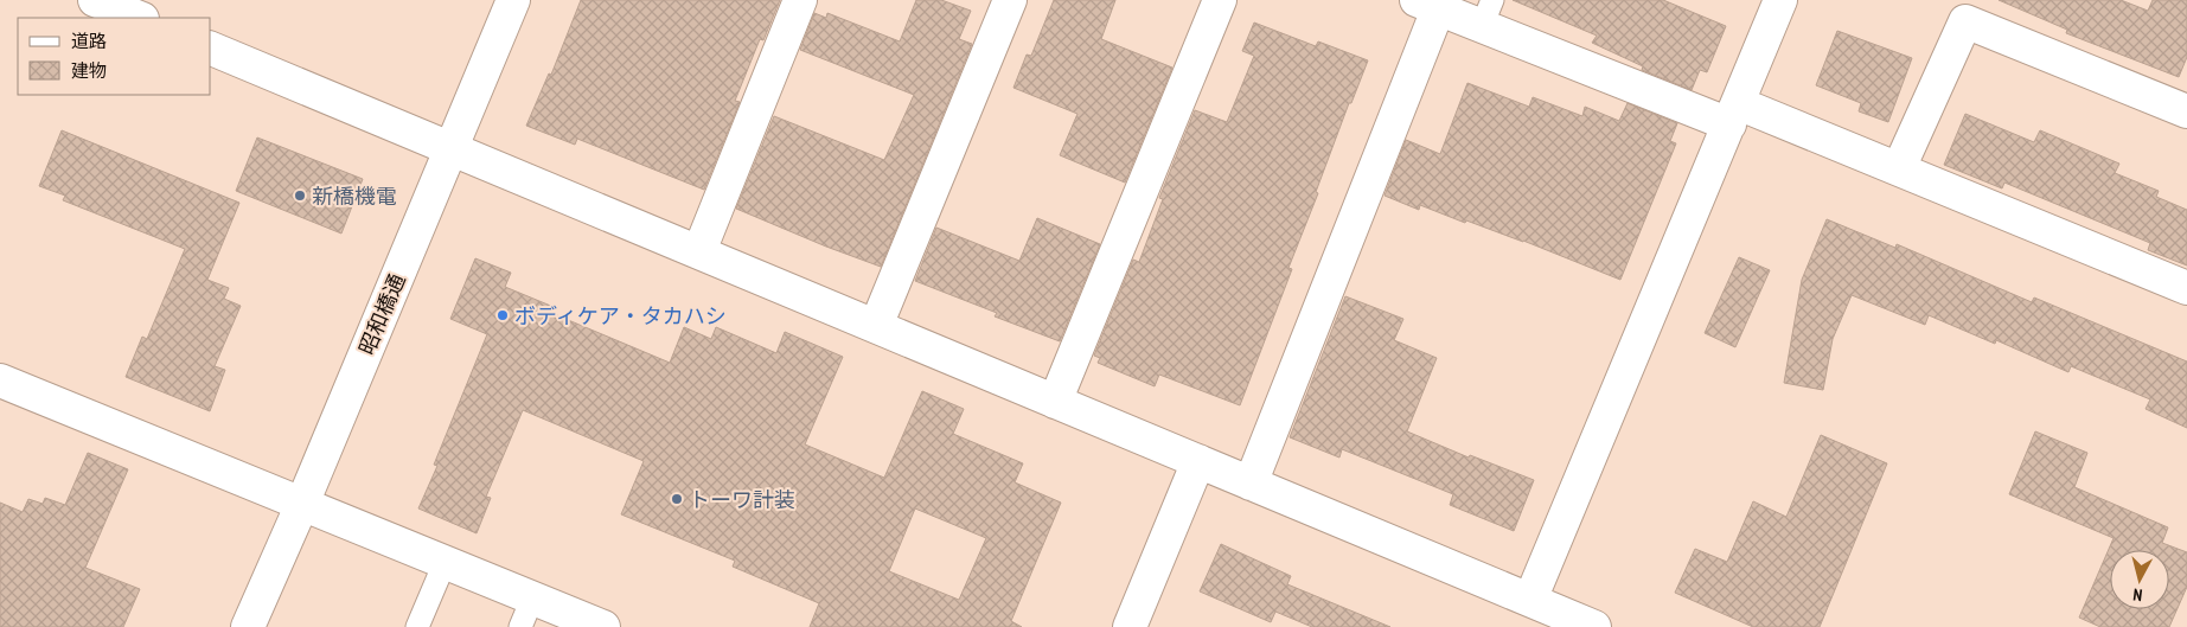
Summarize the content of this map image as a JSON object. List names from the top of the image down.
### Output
{
  "streets": {
    "street": ["昭和橋通"]
  },
  "places": ["新橋機電", "ボディケア・タカハシ", "トーワ計装"],
  "legend": ["道路", "建物"],
  "north": "bottom"
}
